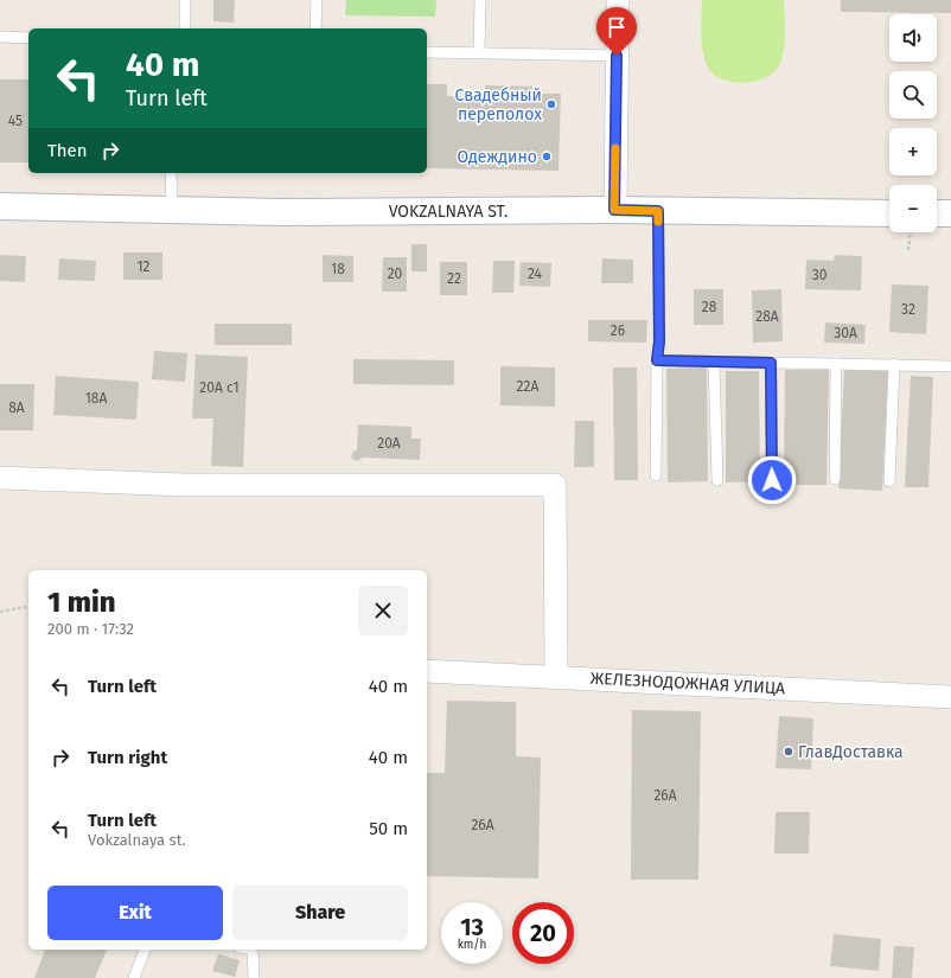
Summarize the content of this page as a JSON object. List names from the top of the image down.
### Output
{
  "streets": {
    "main road": ["VOKZALNAYA ST."],
    "street": ["ЖЕЛЕЗНОДОЖНАЯ УЛИЦА"]
  },
  "places": ["Свадебный переполох", "Одеждино", "ГлавДоставка"],
  "house_numbers": [
    "45",
    "12",
    "18",
    "20",
    "24",
    "30",
    "22",
    "28",
    "32",
    "28А",
    "26",
    "30А",
    "22А",
    "20А с1",
    "18А",
    "8А",
    "20А",
    "26А",
    "26А"
  ],
  "page": {
    "map_buttons": ["+", "−"],
    "turn": ["40 m", "Turn left"],
    "then": "Then",
    "heading": ["1 min", "200 m · 17:32"],
    "list": [
      {
        "name": "Turn left",
        "value": "40 m"
      },
      {
        "name": "Turn right",
        "value": "40 m"
      },
      {
        "name": "Turn left",
        "note": "Vokzalnaya st.",
        "value": "50 m"
      }
    ],
    "buttons": ["Exit", "Share"],
    "speed": "13 km/h",
    "limit": "20"
  }
}
